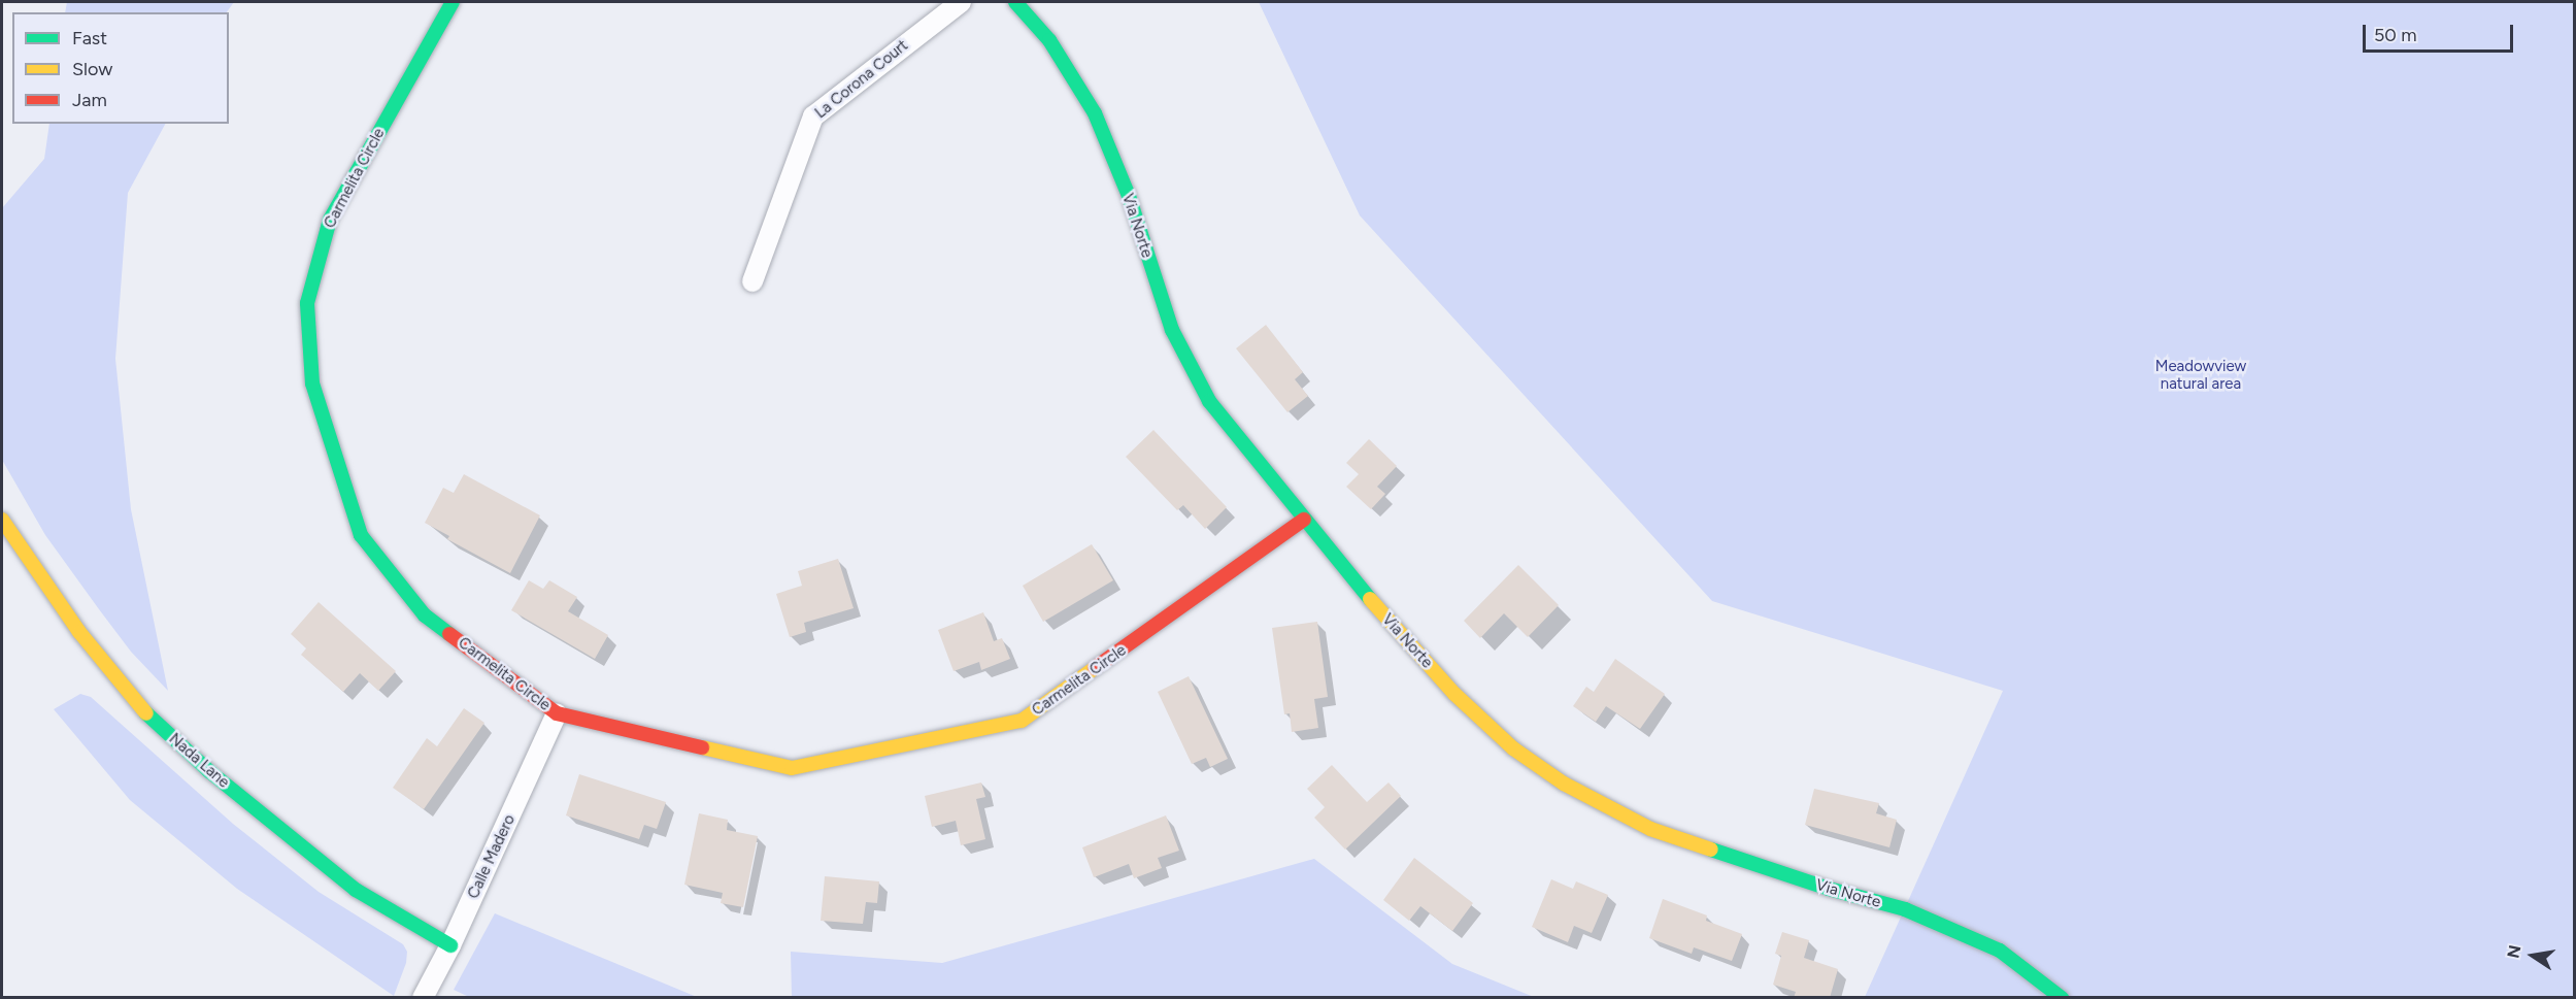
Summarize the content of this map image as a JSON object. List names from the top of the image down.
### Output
{
  "streets": {
    "street": [
      "La Corona Court",
      "Carmelita Circle",
      "Via Norte",
      "Nada Lane",
      "Calle Madero"
    ]
  },
  "crossings": [
    ["Carmelita Circle", "Via Norte"],
    ["Carmelita Circle", "Calle Madero"],
    ["Nada Lane", "Calle Madero"]
  ],
  "parks": ["Meadowview natural area"],
  "legend": ["Fast", "Slow", "Jam"],
  "scale_bar": "50 m",
  "north": "left"
}
